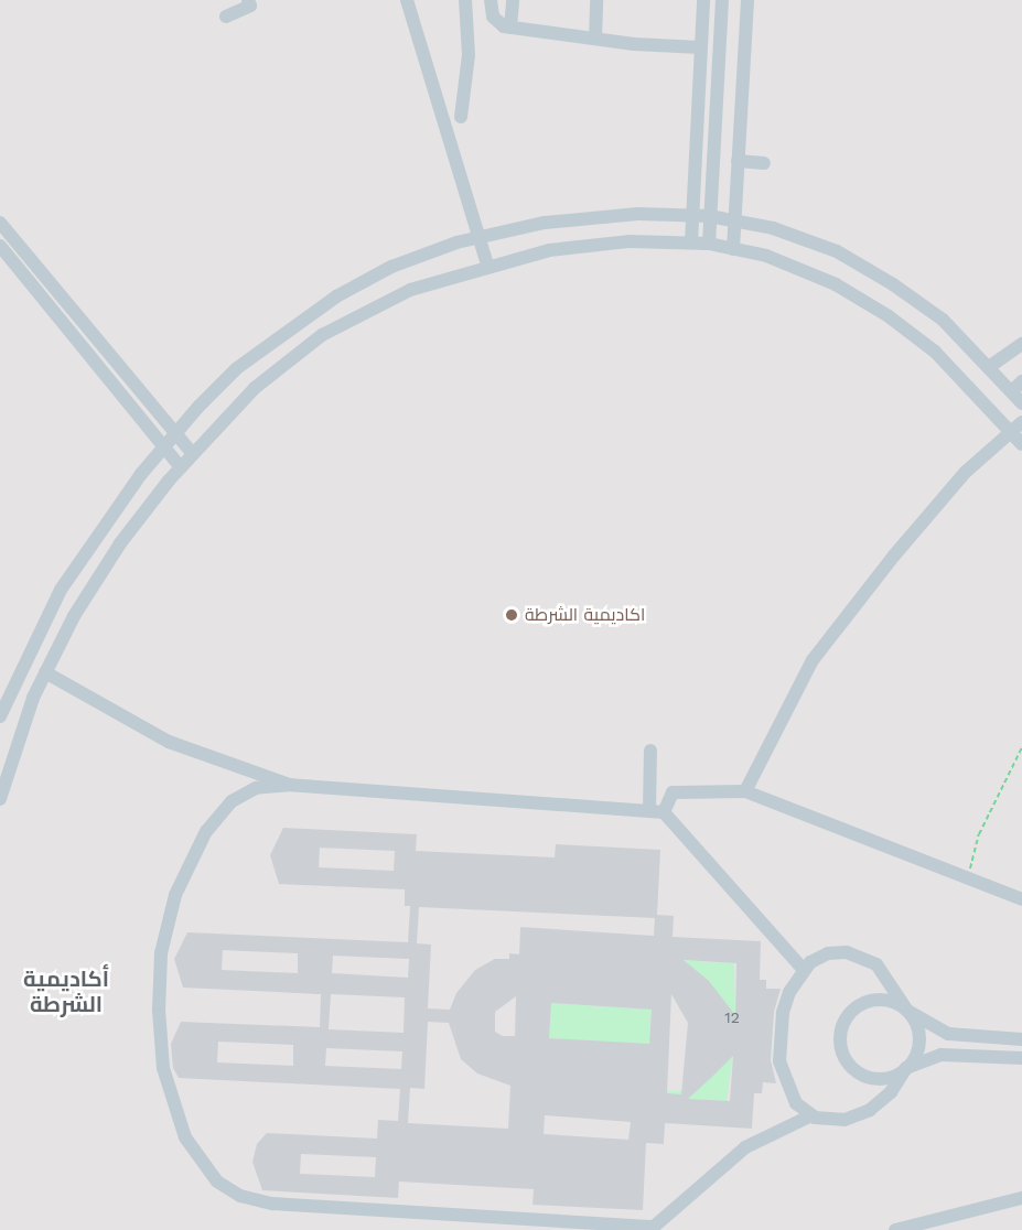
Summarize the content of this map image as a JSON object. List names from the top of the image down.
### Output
{
  "districts": ["أكاديمية الشرطة"],
  "places": ["اكاديمية الشرطة"],
  "house_numbers": ["12"]
}
